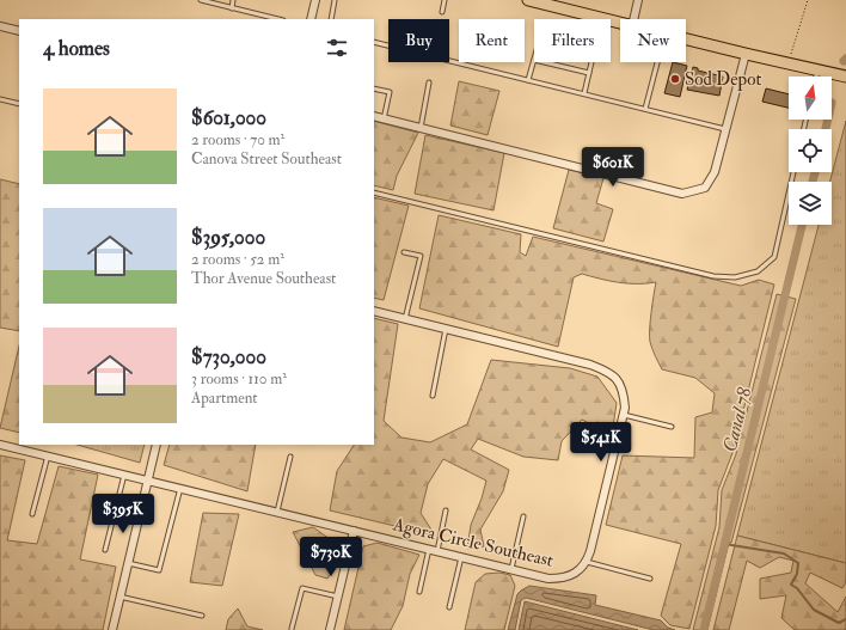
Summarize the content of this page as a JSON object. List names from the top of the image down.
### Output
{
  "streets": {
    "street": ["Agora Circle Southeast"]
  },
  "water": ["Canal 78"],
  "places": ["Sod Depot"],
  "north": "top",
  "page": {
    "chip": [
      "Buy",
      "Rent",
      "Filters",
      "New"
    ],
    "heading": "4 homes",
    "list": [
      {
        "name": "$601,000",
        "note": "2 rooms · 70 m² · Canova Street Southeast"
      },
      {
        "name": "$395,000",
        "note": "2 rooms · 52 m² · Thor Avenue Southeast"
      },
      {
        "name": "$730,000",
        "note": "3 rooms · 110 m² · Apartment"
      }
    ],
    "price": [
      "$601K",
      "$541K",
      "$395K",
      "$730K"
    ]
  }
}
